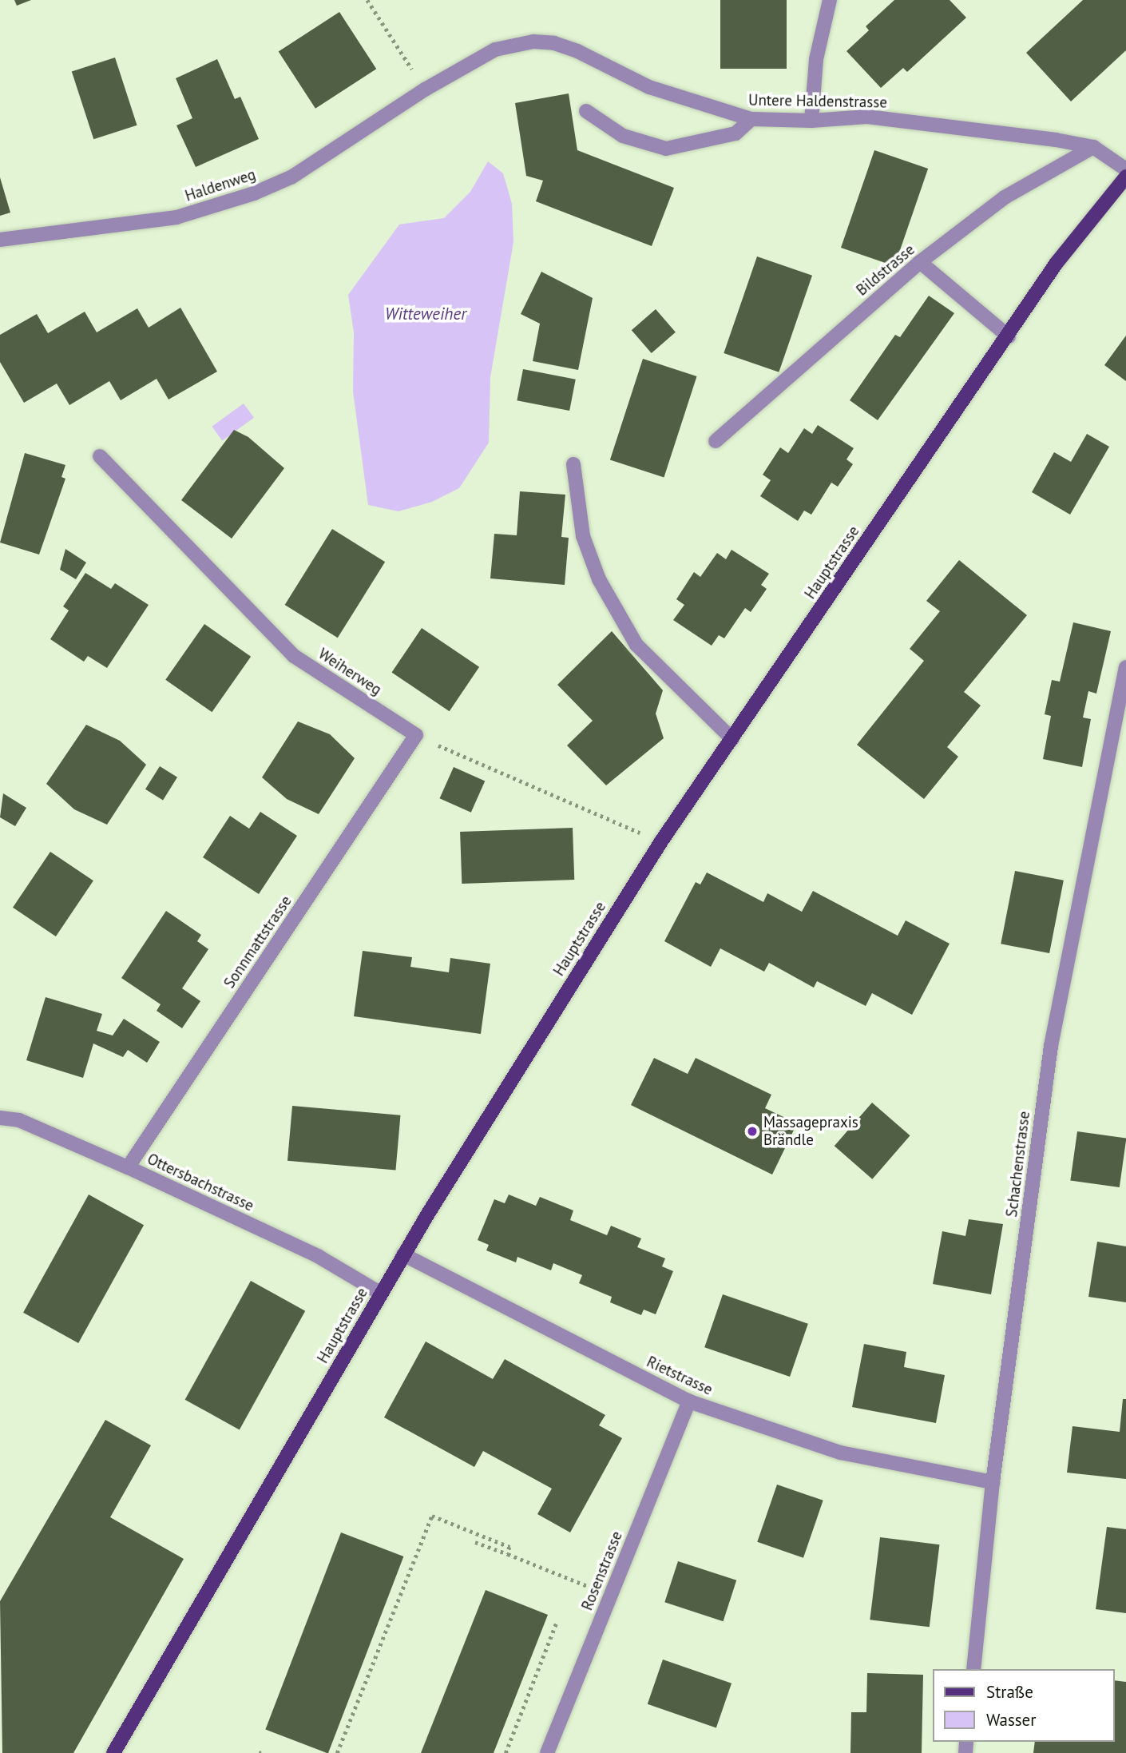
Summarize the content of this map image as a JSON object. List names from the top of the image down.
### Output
{
  "streets": {
    "main road": ["Hauptstrasse"],
    "street": [
      "Untere Haldenstrasse",
      "Haldenweg",
      "Bildstrasse",
      "Weiherweg",
      "Sonnmattstrasse",
      "Schachenstrasse",
      "Ottersbachstrasse",
      "Rietstrasse",
      "Rosenstrasse"
    ]
  },
  "crossings": [
    ["Untere Haldenstrasse", "Haldenweg"],
    ["Untere Haldenstrasse", "Bildstrasse"],
    ["Hauptstrasse", "Ottersbachstrasse"],
    ["Hauptstrasse", "Rietstrasse"],
    ["Weiherweg", "Sonnmattstrasse"],
    ["Sonnmattstrasse", "Ottersbachstrasse"],
    ["Schachenstrasse", "Rietstrasse"],
    ["Rietstrasse", "Rosenstrasse"]
  ],
  "water": ["Witteweiher"],
  "places": ["Massagepraxis Brändle"],
  "legend": ["Straße", "Wasser"]
}
